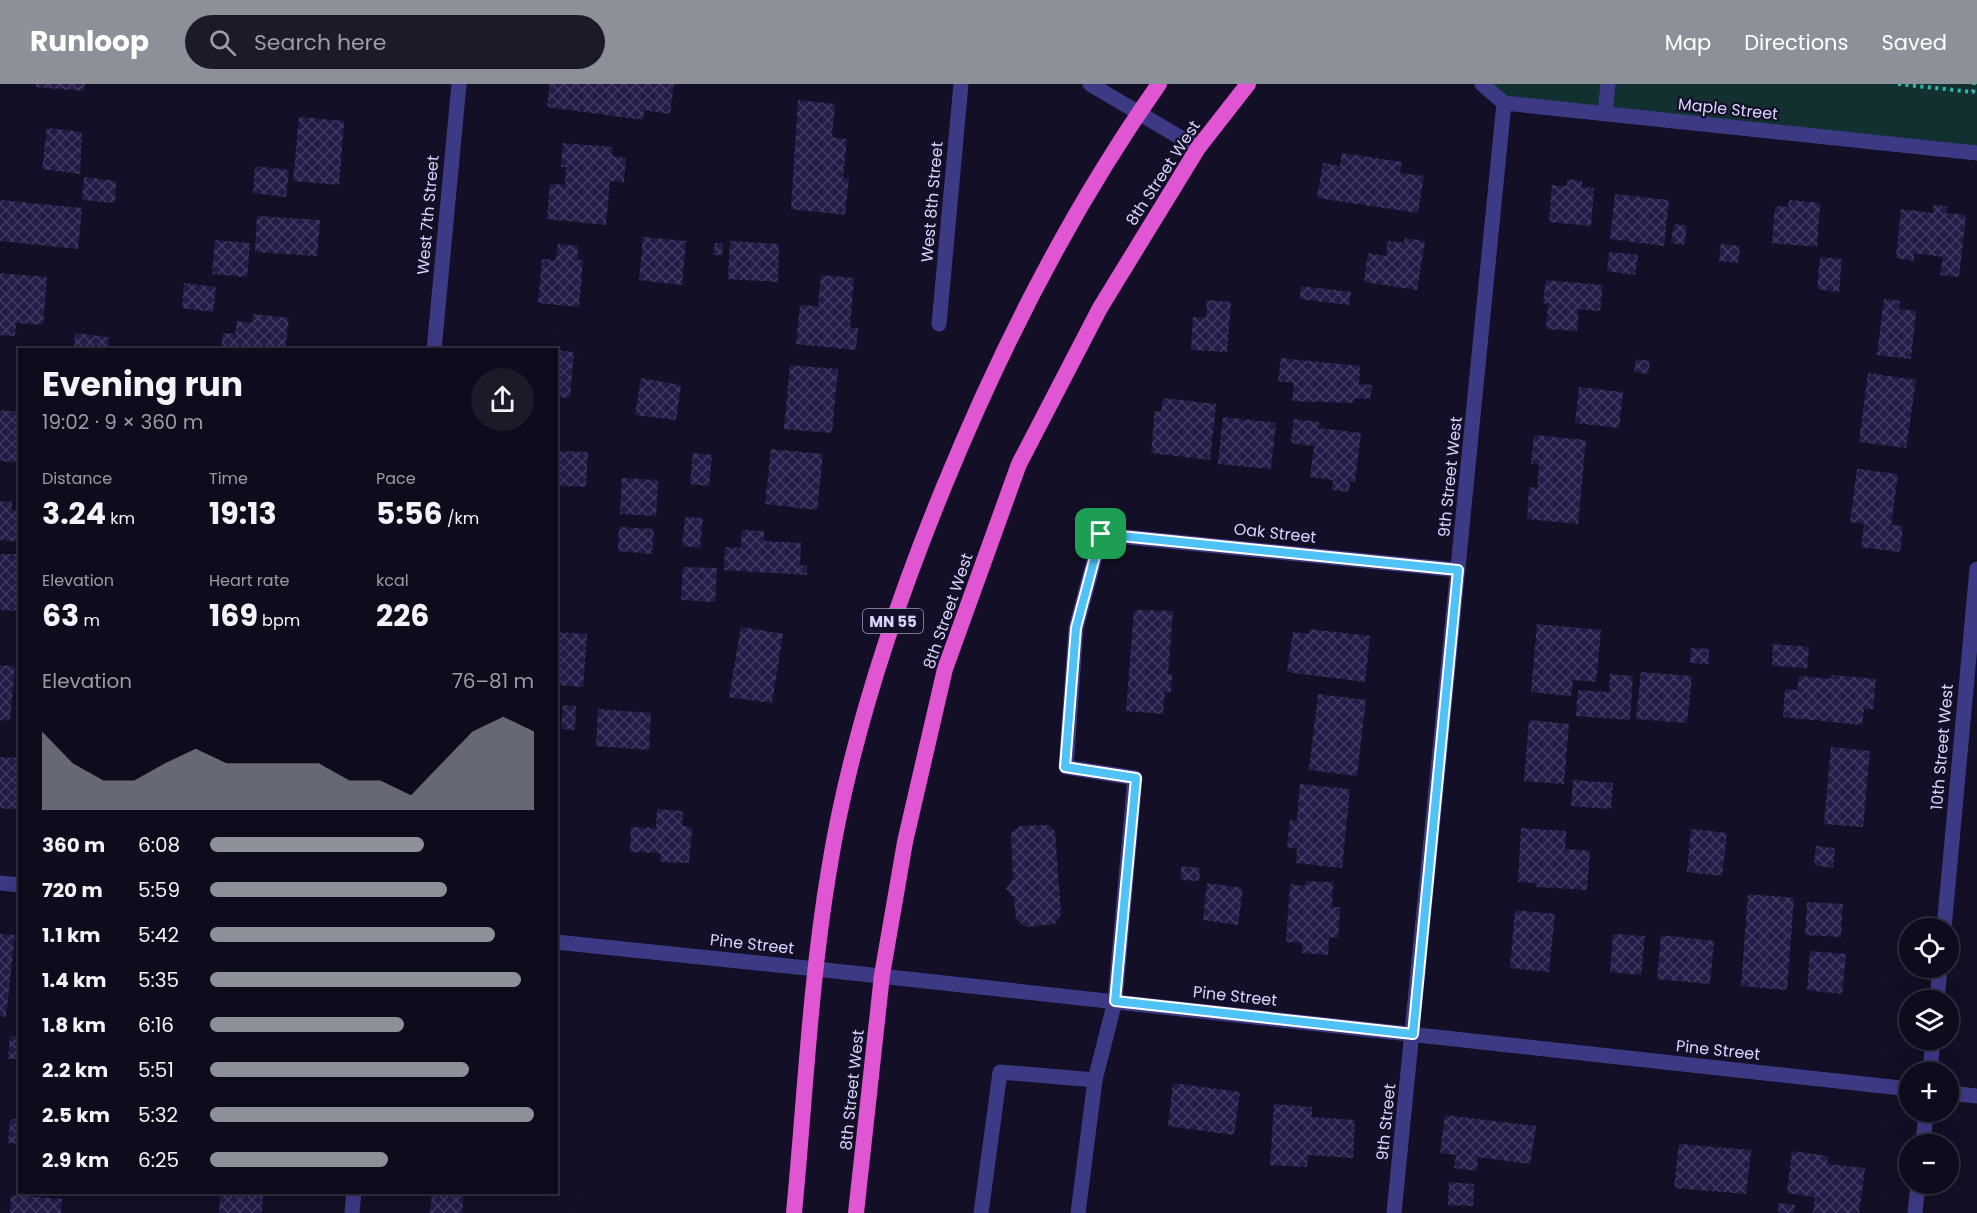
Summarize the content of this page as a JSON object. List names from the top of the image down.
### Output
{
  "streets": {
    "highway": ["8th Street West", "MN 55"],
    "street": [
      "Maple Street",
      "West 8th Street",
      "West 7th Street",
      "9th Street West",
      "Oak Street",
      "10th Street West",
      "Pine Street",
      "9th Street"
    ]
  },
  "crossings": [
    ["Maple Street", "9th Street West"],
    ["8th Street West", "Pine Street"],
    ["9th Street West", "Oak Street"],
    ["9th Street West", "Pine Street"],
    ["9th Street West", "9th Street"],
    ["Oak Street", "Pine Street"],
    ["MN 55", "Pine Street"],
    ["Pine Street", "9th Street"]
  ],
  "page": {
    "header": "Runloop",
    "search": "Search here",
    "nav": ["Map", "Directions", "Saved"],
    "heading": ["Evening run", "19:02 · 9 × 360 m"],
    "stats": [
      ["Distance", "3.24 km"],
      ["Time", "19:13"],
      ["Pace", "5:56 /km"],
      ["Elevation", "63 m"],
      ["Heart rate", "169 bpm"],
      ["kcal", "226"]
    ],
    "chart": ["Elevation", "76–81 m"],
    "list": [
      {
        "name": "360 m",
        "note": "6:08"
      },
      {
        "name": "720 m",
        "note": "5:59"
      },
      {
        "name": "1.1 km",
        "note": "5:42"
      },
      {
        "name": "1.4 km",
        "note": "5:35"
      },
      {
        "name": "1.8 km",
        "note": "6:16"
      },
      {
        "name": "2.2 km",
        "note": "5:51"
      },
      {
        "name": "2.5 km",
        "note": "5:32"
      },
      {
        "name": "2.9 km",
        "note": "6:25"
      }
    ],
    "map_buttons": ["+", "−"]
  }
}
